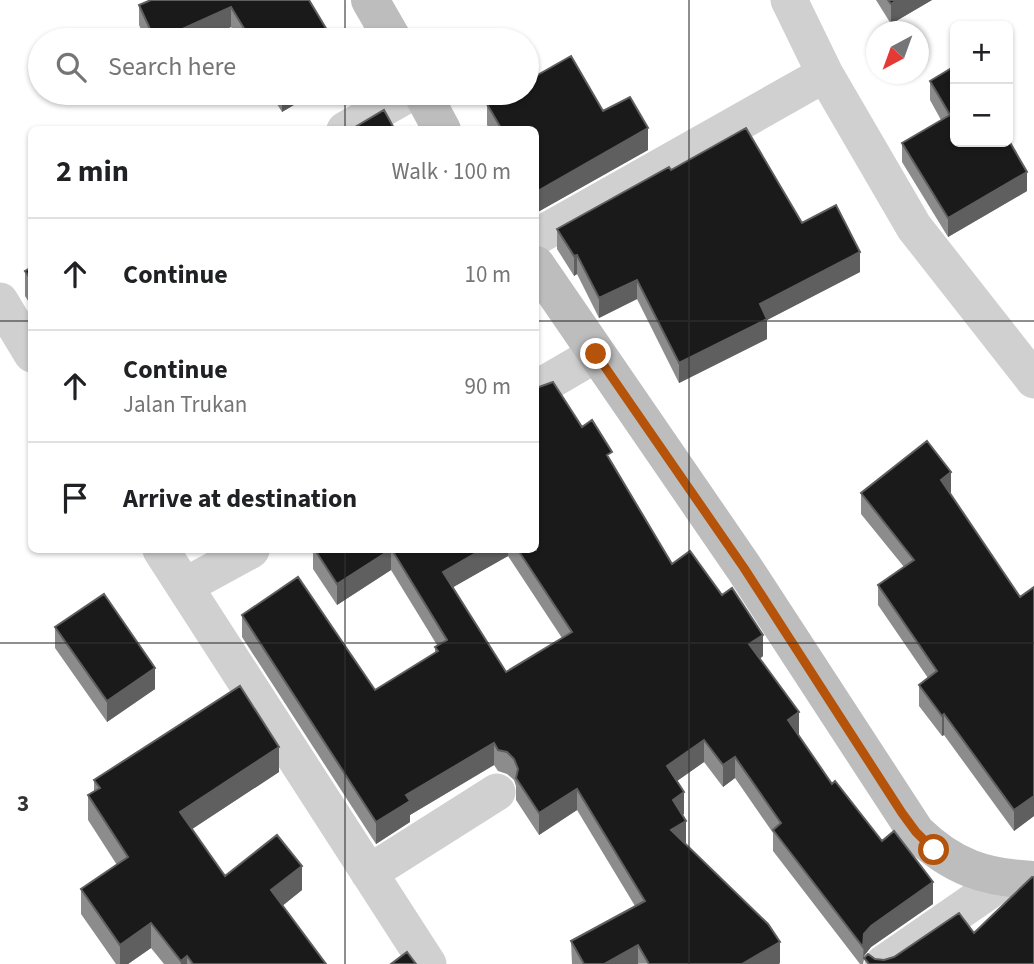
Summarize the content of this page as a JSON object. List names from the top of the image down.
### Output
{
  "north": "bottom left",
  "page": {
    "map_buttons": ["+", "−"],
    "search": "Search here",
    "heading": ["2 min", "Walk · 100 m"],
    "list": [
      ["Continue", "10 m"],
      ["Continue", "Jalan Trukan", "90 m"],
      "Arrive at destination"
    ]
  },
  "grid": {
    "rows": ["3"]
  }
}
